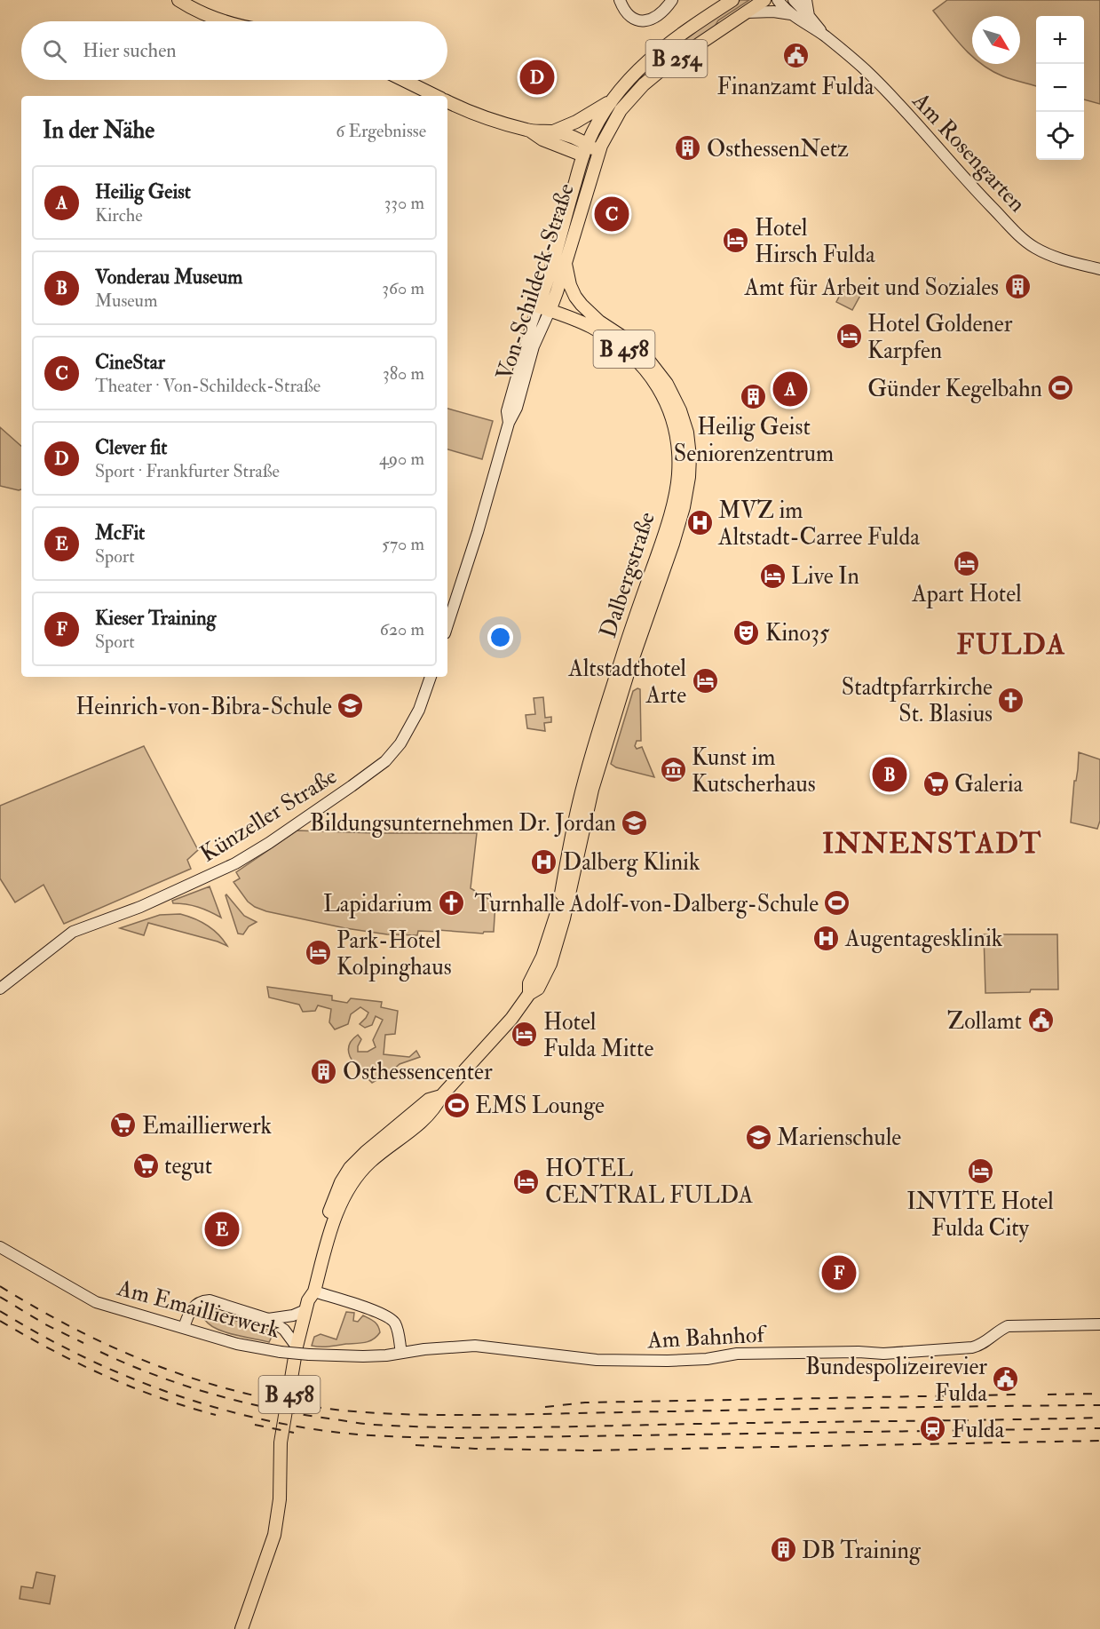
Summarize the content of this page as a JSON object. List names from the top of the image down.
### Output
{
  "streets": {
    "main road": [
      "B 254",
      "Am Rosengarten",
      "Von-Schildeck-Straße",
      "B 458",
      "Dalbergstraße",
      "Künzeller Straße",
      "Am Emaillierwerk",
      "Am Bahnhof"
    ]
  },
  "crossings": [
    ["B 254", "Von-Schildeck-Straße"],
    ["Von-Schildeck-Straße", "B 458"],
    ["B 458", "Dalbergstraße"],
    ["Am Emaillierwerk", "Am Bahnhof"]
  ],
  "districts": ["FULDA", "INNENSTADT"],
  "places": {
    "public building": ["Finanzamt Fulda", "Zollamt", "Bundespolizeirevier Fulda"],
    "building": [
      "OsthessenNetz",
      "Amt für Arbeit und Soziales",
      "Heilig Geist Seniorenzentrum",
      "Osthessencenter",
      "DB Training"
    ],
    "hotel": [
      "Hotel Hirsch Fulda",
      "Hotel Goldener Karpfen",
      "Apart Hotel",
      "Live In",
      "Altstadthotel Arte",
      "Park-Hotel Kolpinghaus",
      "Hotel Fulda Mitte",
      "INVITE Hotel Fulda City",
      "HOTEL CENTRAL FULDA"
    ],
    "sports": ["Günder Kegelbahn", "Turnhalle Adolf-von-Dalberg-Schule", "EMS Lounge"],
    "hospital": ["MVZ im Altstadt-Carree Fulda", "Dalberg Klinik", "Augentagesklinik"],
    "theatre": ["Kino35"],
    "church": ["Stadtpfarrkirche St. Blasius", "Lapidarium"],
    "school or university": ["Heinrich-von-Bibra-Schule", "Bildungsunternehmen Dr. Jordan", "Marienschule"],
    "museum": ["Kunst im Kutscherhaus"],
    "supermarket": ["Galeria", "Emaillierwerk", "tegut"],
    "station": ["Fulda"]
  },
  "north": "bottom right",
  "page": {
    "map_buttons": ["+", "−"],
    "search": "Hier suchen",
    "pins": [
      "D",
      "C",
      "A",
      "B",
      "E",
      "F"
    ],
    "heading": ["In der Nähe", "6 Ergebnisse"],
    "list": [
      {
        "mark": "A",
        "name": "Heilig Geist",
        "note": "Kirche",
        "value": "330 m"
      },
      {
        "mark": "B",
        "name": "Vonderau Museum",
        "note": "Museum",
        "value": "360 m"
      },
      {
        "mark": "C",
        "name": "CineStar",
        "note": "Theater · Von-Schildeck-Straße",
        "value": "380 m"
      },
      {
        "mark": "D",
        "name": "Clever fit",
        "note": "Sport · Frankfurter Straße",
        "value": "490 m"
      },
      {
        "mark": "E",
        "name": "McFit",
        "note": "Sport",
        "value": "570 m"
      },
      {
        "mark": "F",
        "name": "Kieser Training",
        "note": "Sport",
        "value": "620 m"
      }
    ]
  }
}
